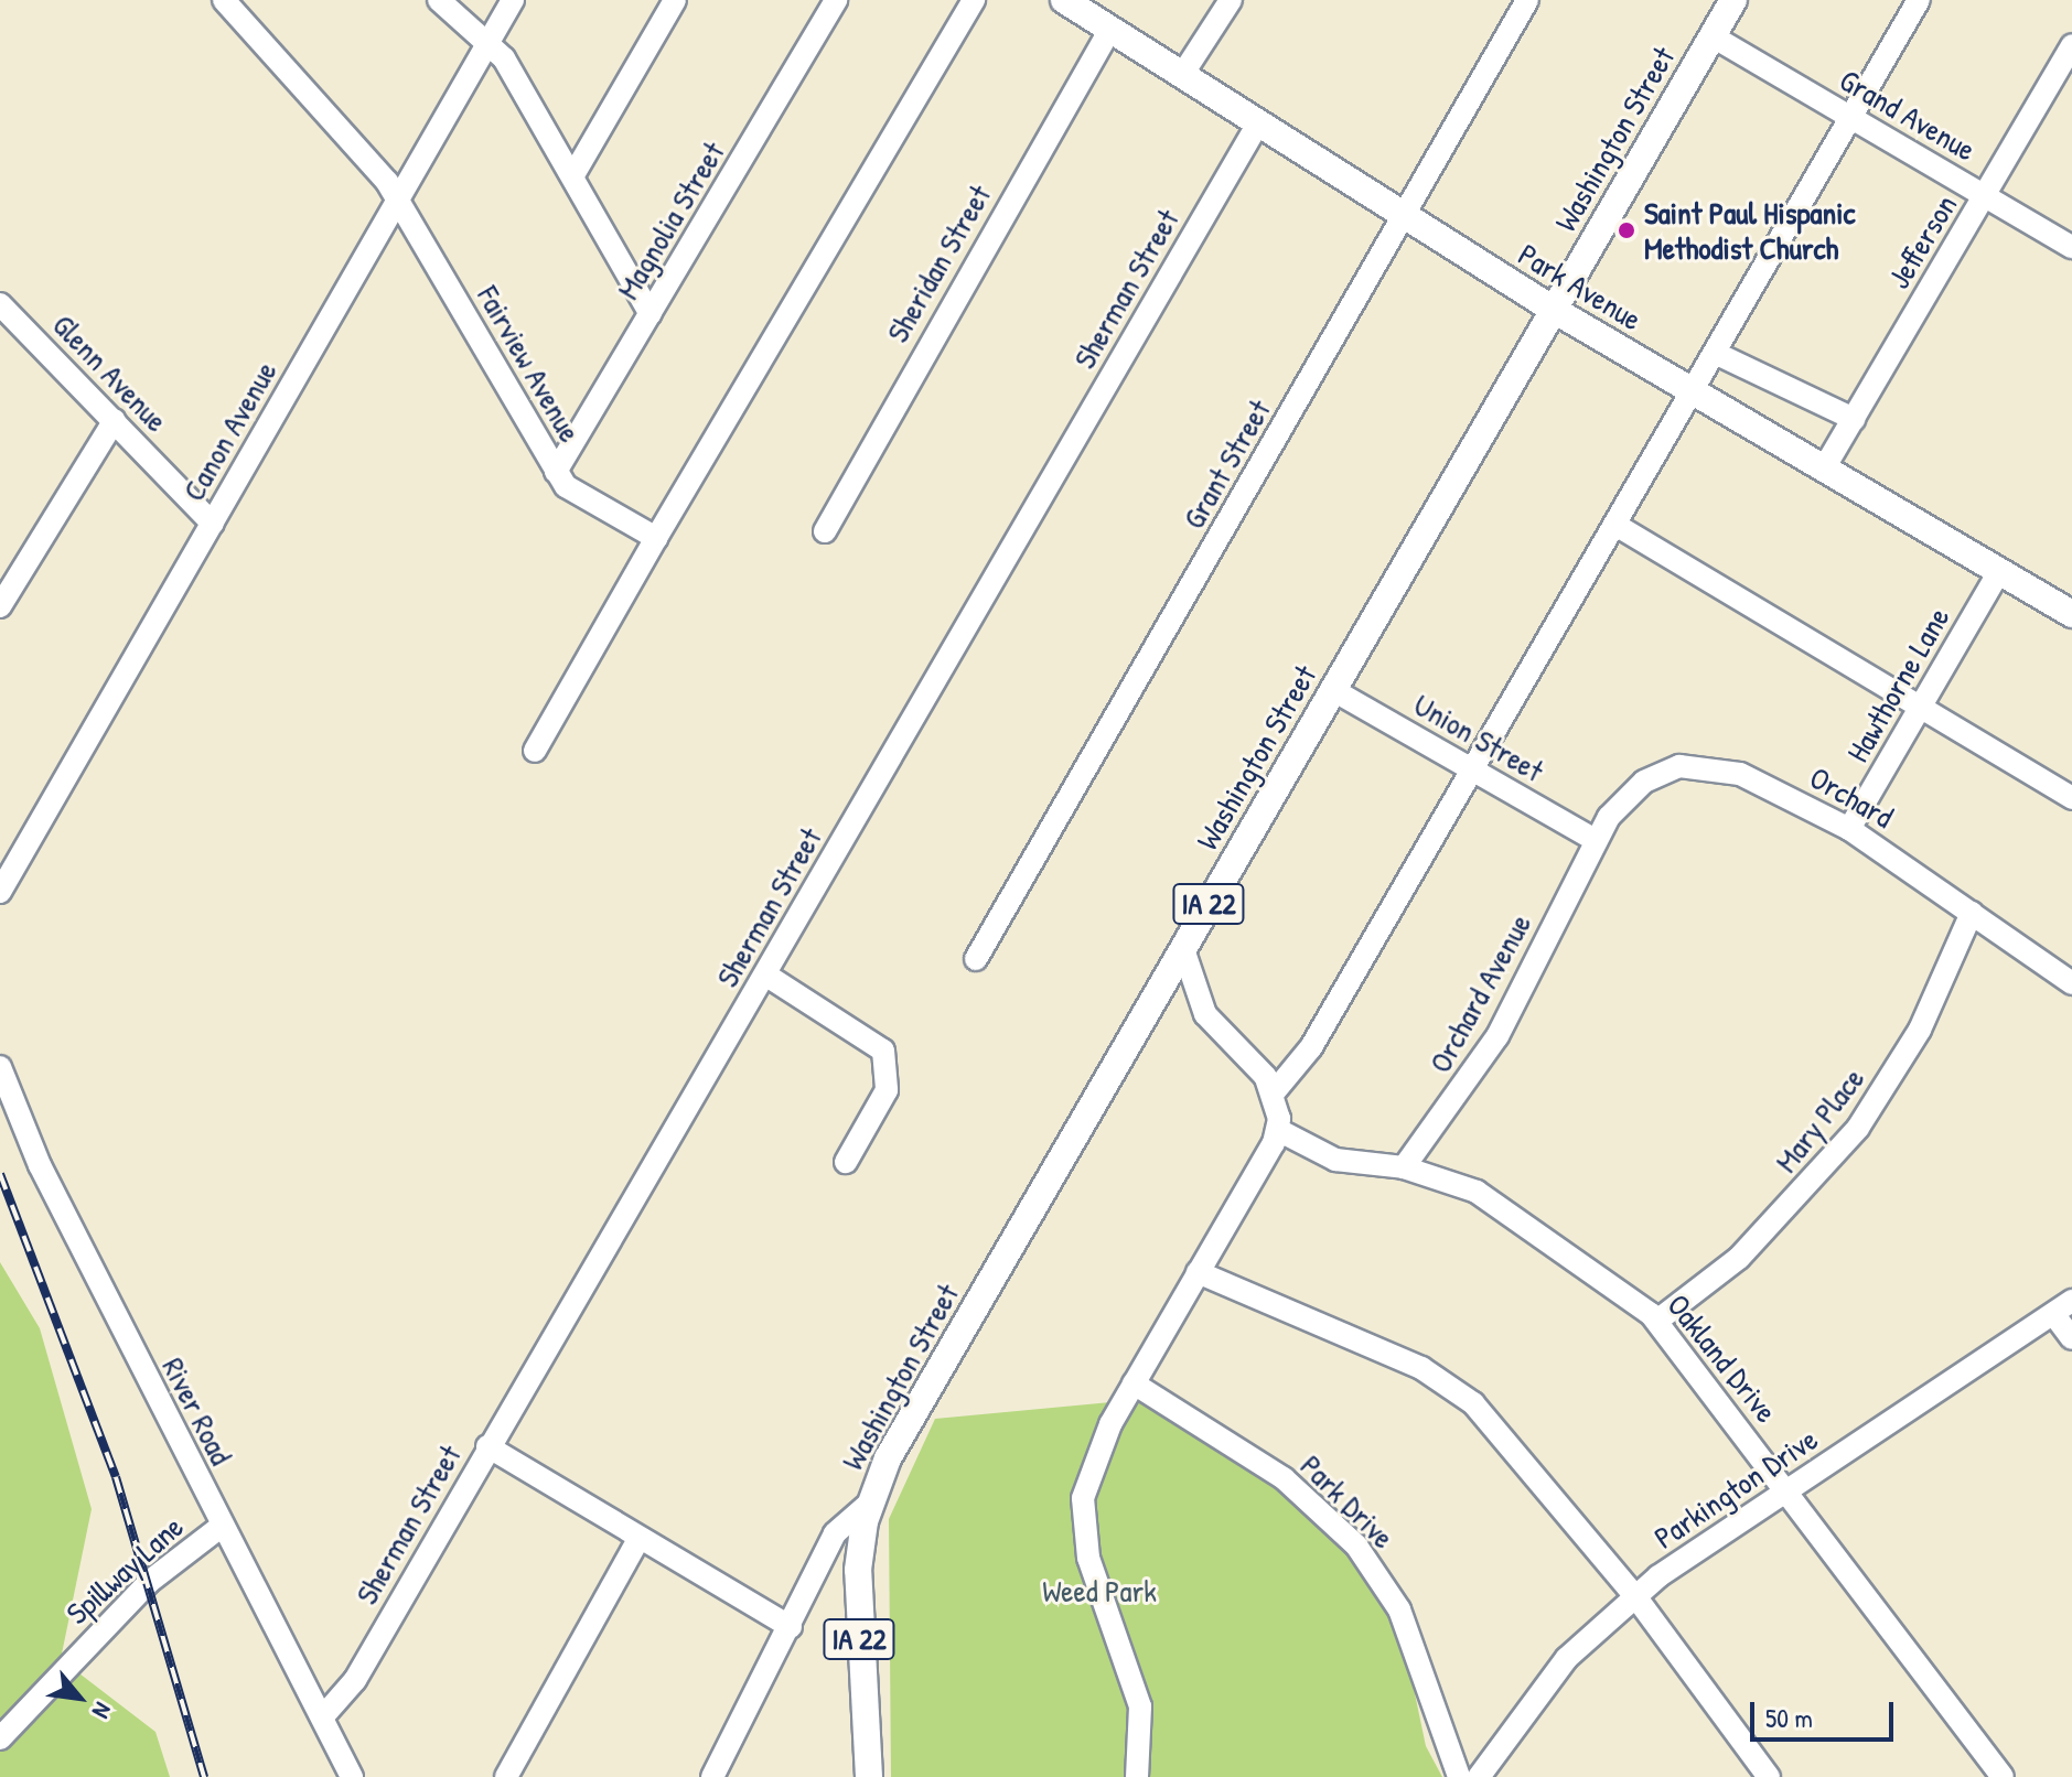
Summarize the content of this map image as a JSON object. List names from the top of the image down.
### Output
{
  "streets": {
    "main road": ["Washington Street", "Park Avenue", "IA 22"],
    "street": [
      "Grand Avenue",
      "Magnolia Street",
      "Jefferson",
      "Sheridan Street",
      "Sherman Street",
      "Fairview Avenue",
      "Glenn Avenue",
      "Canon Avenue",
      "Grant Street",
      "Hawthorne Lane",
      "Union Street",
      "Orchard",
      "Orchard Avenue",
      "Mary Place",
      "Oakland Drive",
      "River Road",
      "Parkington Drive",
      "Park Drive",
      "Spillway Lane"
    ]
  },
  "crossings": [
    ["Grand Avenue", "Washington Street"],
    ["Grand Avenue", "Jefferson"],
    ["Washington Street", "Park Avenue"],
    ["Washington Street", "Union Street"],
    ["Washington Street", "IA 22"],
    ["Magnolia Street", "Fairview Avenue"],
    ["Jefferson", "Park Avenue"],
    ["Sheridan Street", "Park Avenue"],
    ["Park Avenue", "Sherman Street"],
    ["Park Avenue", "Grant Street"],
    ["Park Avenue", "Hawthorne Lane"],
    ["Sherman Street", "River Road"],
    ["Fairview Avenue", "Canon Avenue"],
    ["Glenn Avenue", "Canon Avenue"],
    ["Hawthorne Lane", "Orchard"],
    ["Union Street", "Orchard"],
    ["Union Street", "Orchard Avenue"],
    ["Orchard", "Orchard Avenue"],
    ["Orchard", "Mary Place"],
    ["Orchard Avenue", "Oakland Drive"],
    ["Mary Place", "Oakland Drive"],
    ["Oakland Drive", "Parkington Drive"],
    ["River Road", "Spillway Lane"]
  ],
  "parks": ["Weed Park"],
  "places": ["Saint Paul Hispanic Methodist Church"],
  "scale_bar": "50 m",
  "north": "bottom right"
}
